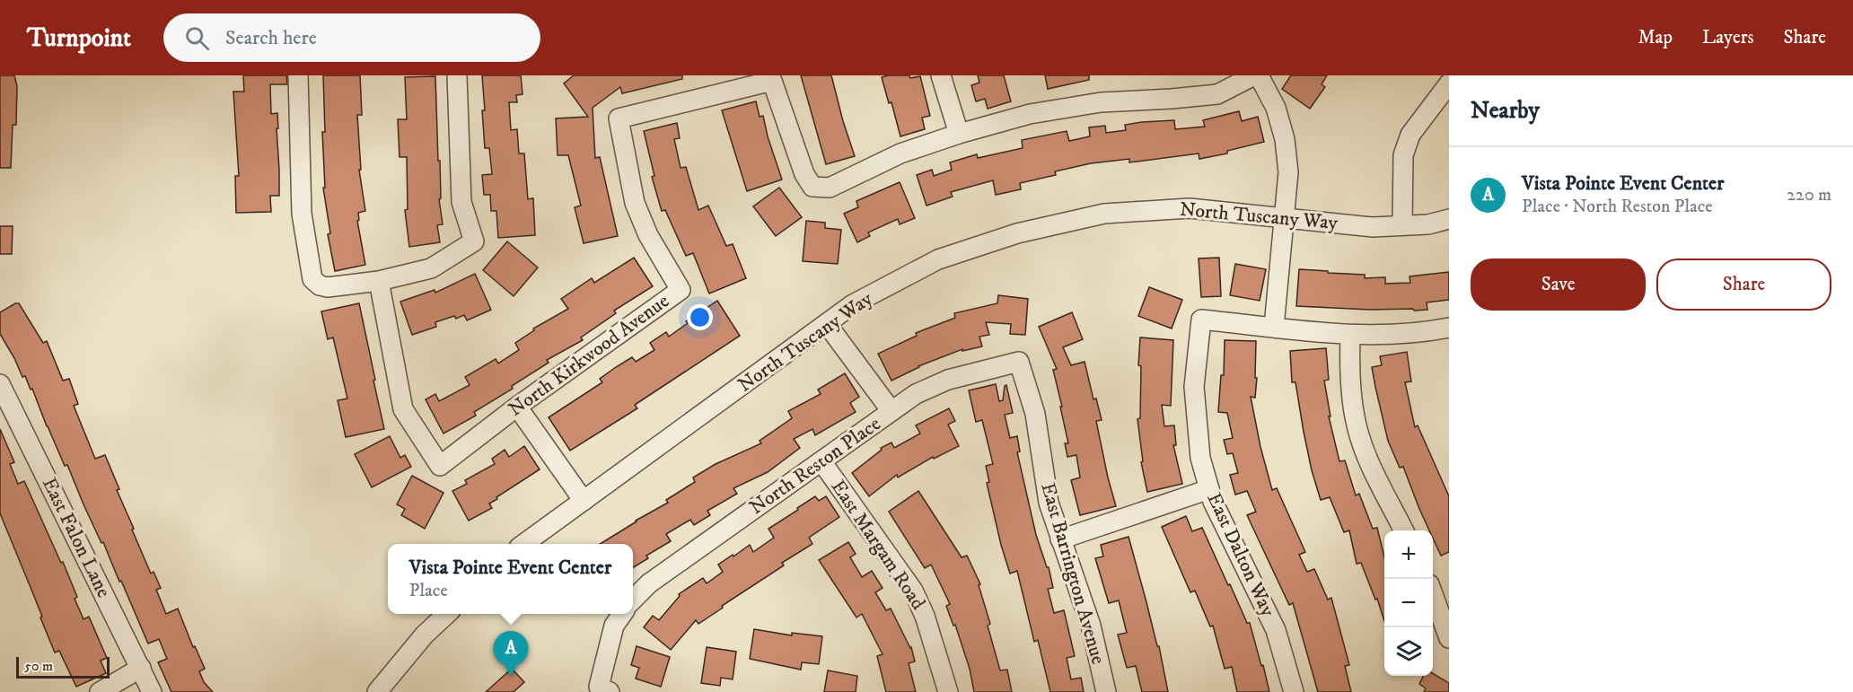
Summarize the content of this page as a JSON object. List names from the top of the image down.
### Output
{
  "streets": {
    "street": [
      "North Tuscany Way",
      "North Kirkwood Avenue",
      "North Reston Place",
      "East Falon Lane",
      "East Margam Road",
      "East Dalton Way",
      "East Barrington Avenue"
    ]
  },
  "crossings": [
    ["North Reston Place", "East Margam Road"],
    ["North Reston Place", "East Barrington Avenue"]
  ],
  "scale_bar": "50 m",
  "page": {
    "header": "Turnpoint",
    "search": "Search here",
    "nav": ["Map", "Layers", "Share"],
    "heading": "Nearby",
    "list": [
      {
        "mark": "A",
        "name": "Vista Pointe Event Center",
        "note": "Place · North Reston Place",
        "value": "220 m"
      }
    ],
    "buttons": ["Save", "Share"],
    "map_buttons": ["+", "−"],
    "popup": ["Vista Pointe Event Center", "Place"],
    "pins": "A",
    "scale": "50 m"
  }
}
